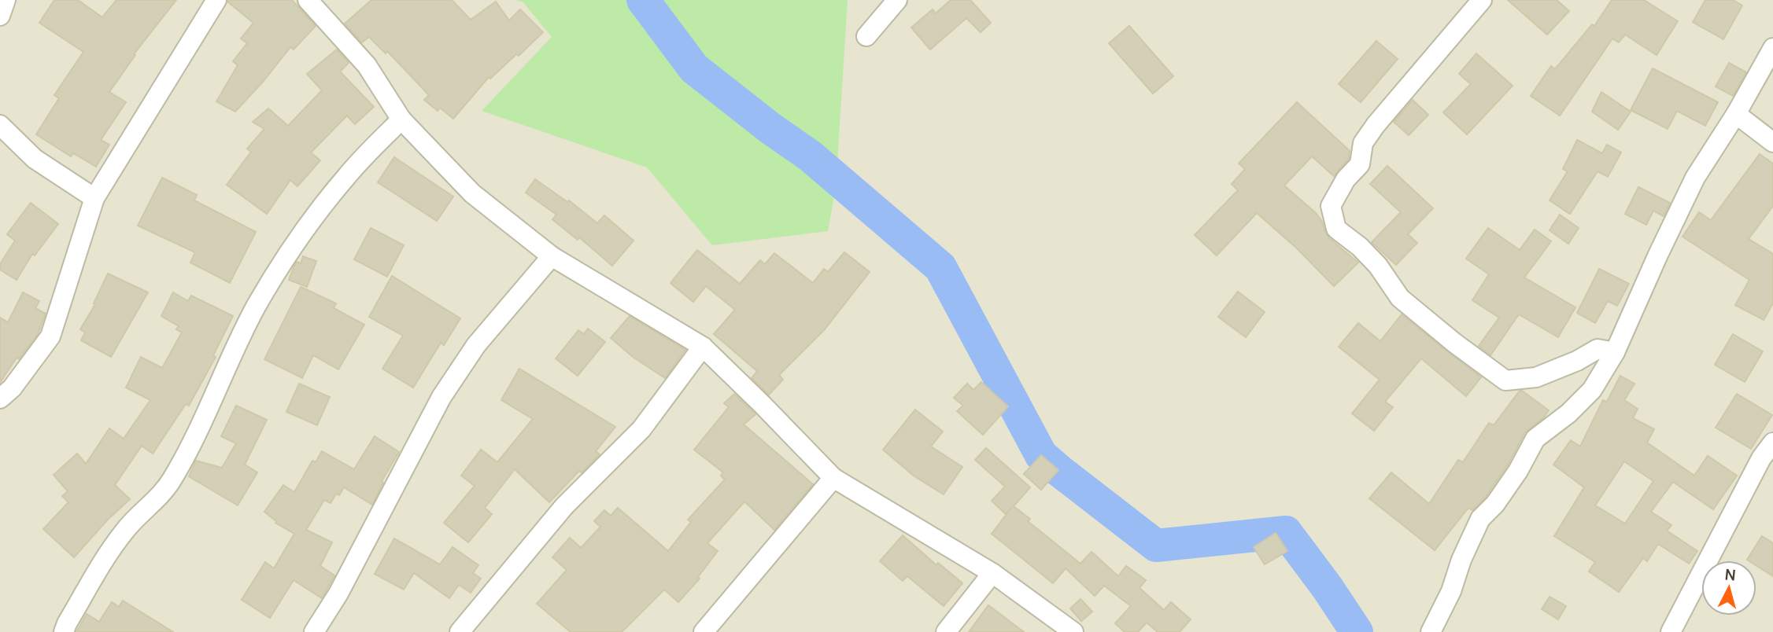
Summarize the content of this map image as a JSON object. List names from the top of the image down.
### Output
{
  "north": "top"
}
